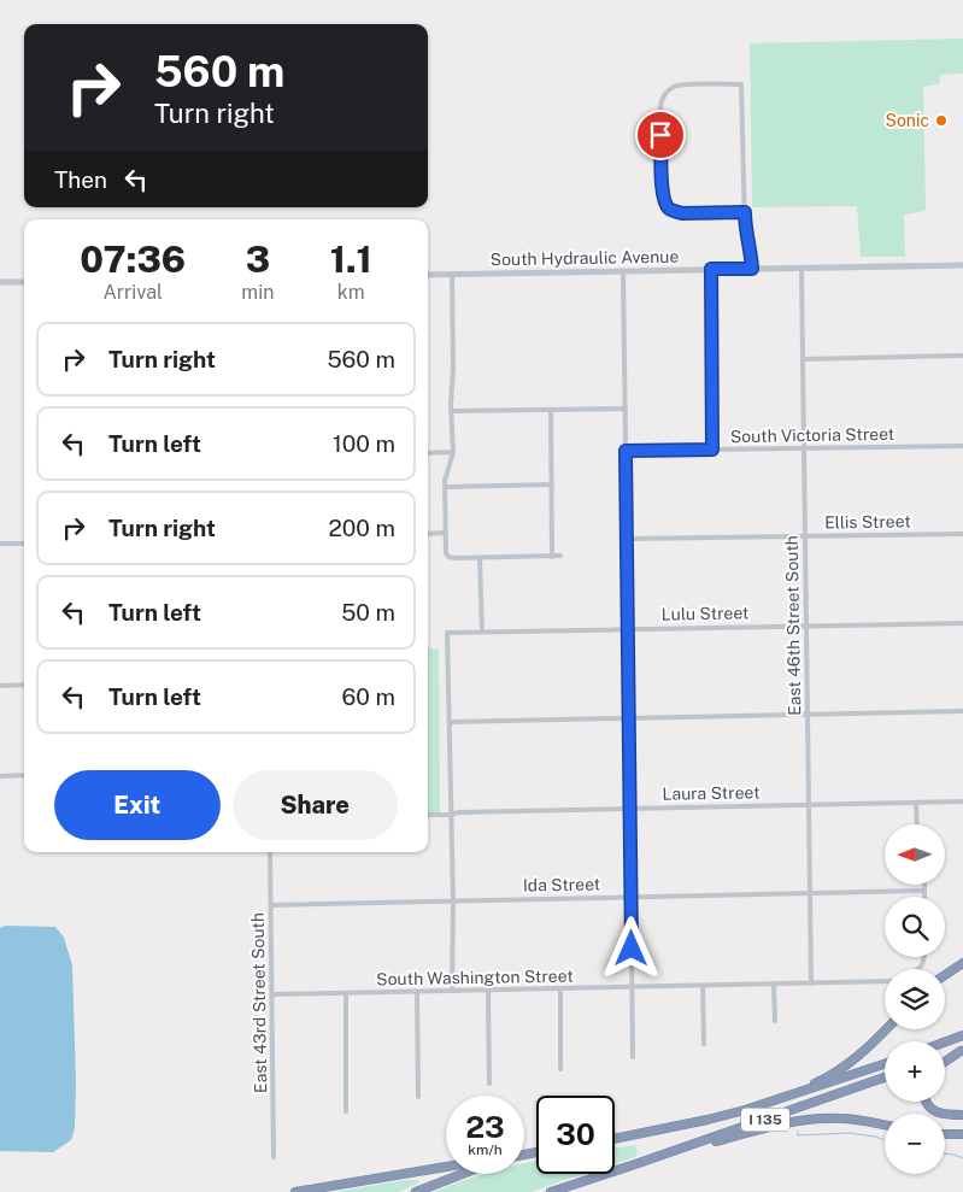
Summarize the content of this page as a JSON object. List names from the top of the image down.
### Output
{
  "streets": {
    "highway": ["I 135"],
    "street": [
      "South Hydraulic Avenue",
      "South Victoria Street",
      "Ellis Street",
      "Lulu Street",
      "East 46th Street South",
      "Laura Street",
      "Ida Street",
      "South Washington Street",
      "East 43rd Street South"
    ]
  },
  "crossings": [
    ["South Hydraulic Avenue", "East 46th Street South"],
    ["South Victoria Street", "East 46th Street South"],
    ["Ellis Street", "East 46th Street South"],
    ["Lulu Street", "East 46th Street South"],
    ["East 46th Street South", "Laura Street"],
    ["East 46th Street South", "Ida Street"],
    ["East 46th Street South", "South Washington Street"],
    ["Ida Street", "East 43rd Street South"],
    ["South Washington Street", "East 43rd Street South"]
  ],
  "places": ["Sonic"],
  "north": "left",
  "page": {
    "turn": ["560 m", "Turn right"],
    "then": "Then",
    "eta": [
      "07:36",
      "Arrival",
      "3",
      "min",
      "1.1",
      "km"
    ],
    "list": [
      {
        "name": "Turn right",
        "value": "560 m"
      },
      {
        "name": "Turn left",
        "value": "100 m"
      },
      {
        "name": "Turn right",
        "value": "200 m"
      },
      {
        "name": "Turn left",
        "value": "50 m"
      },
      {
        "name": "Turn left",
        "value": "60 m"
      }
    ],
    "buttons": ["Exit", "Share"],
    "map_buttons": ["+", "−"],
    "speed": "23 km/h",
    "limit": "30"
  }
}
